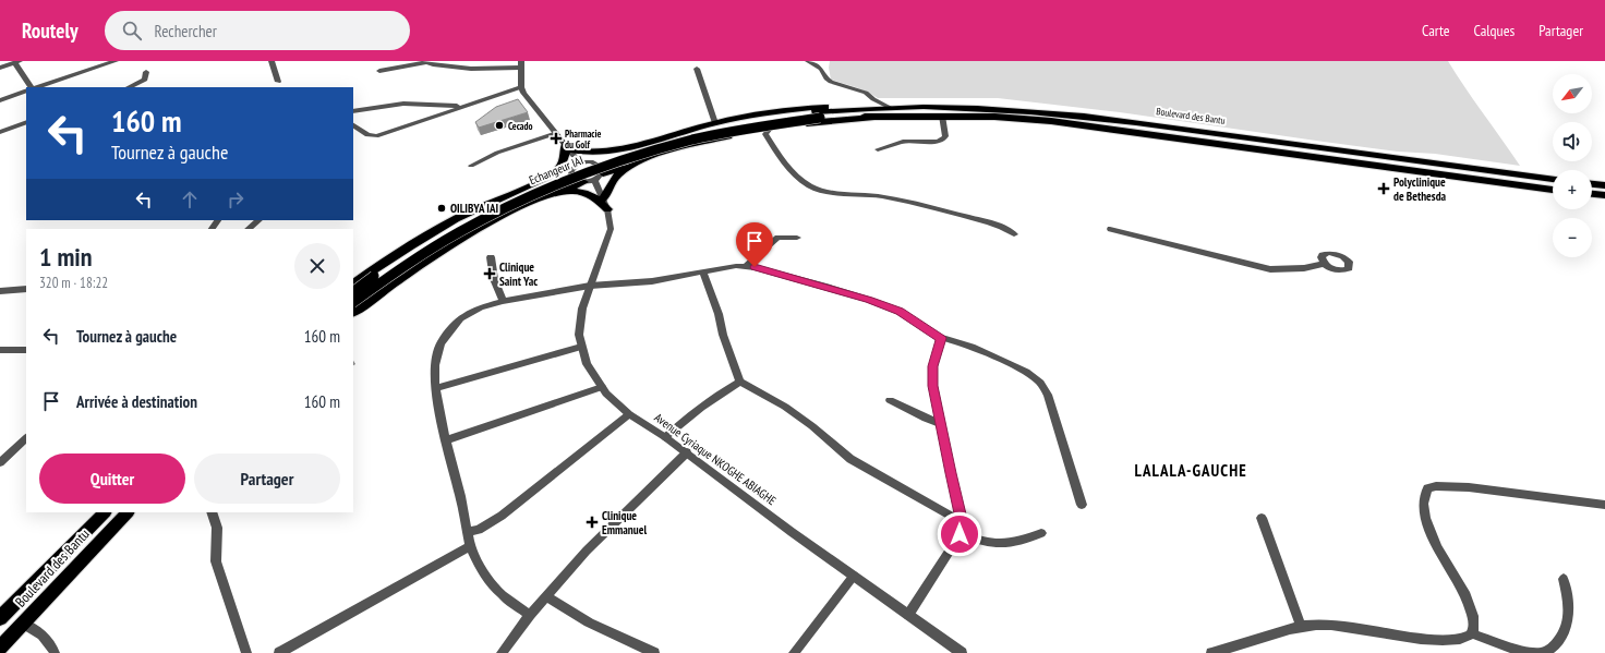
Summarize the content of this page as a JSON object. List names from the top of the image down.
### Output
{
  "streets": {
    "highway": ["Boulevard des Bantu", "Echangeur IAI"],
    "street": ["Avenue Cyriaque NKOGHE ABIAGHE"]
  },
  "crossings": [
    ["Boulevard des Bantu", "Echangeur IAI"]
  ],
  "districts": ["LALALA-GAUCHE"],
  "places": {
    "other": ["Cecado", "OILIBYA IAI"],
    "health": [
      "Pharmacie du Golf",
      "Polyclinique de Bethesda",
      "Clinique Saint Yac",
      "Clinique Emmanuel"
    ]
  },
  "north": "bottom left",
  "page": {
    "header": "Routely",
    "search": "Rechercher",
    "nav": ["Carte", "Calques", "Partager"],
    "map_buttons": ["+", "−"],
    "turn": ["160 m", "Tournez à gauche"],
    "heading": ["1 min", "320 m · 18:22"],
    "list": [
      {
        "name": "Tournez à gauche",
        "value": "160 m"
      },
      {
        "name": "Arrivée à destination",
        "value": "160 m"
      }
    ],
    "buttons": ["Quitter", "Partager"]
  }
}
